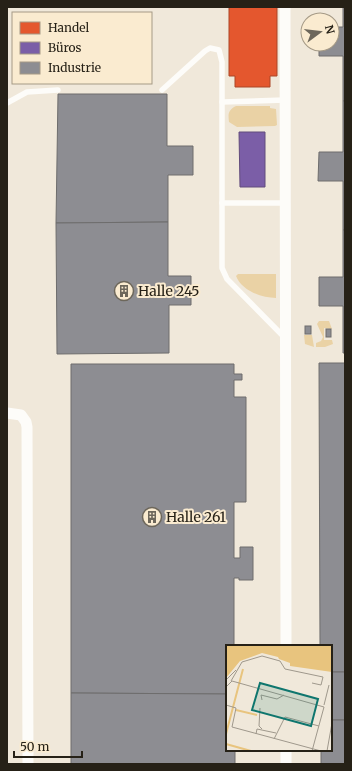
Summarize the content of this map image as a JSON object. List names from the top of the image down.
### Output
{
  "places": {
    "building": ["Halle 245", "Halle 261"]
  },
  "legend": ["Handel", "Büros", "Industrie"],
  "scale_bar": "50 m",
  "north": "right"
}
